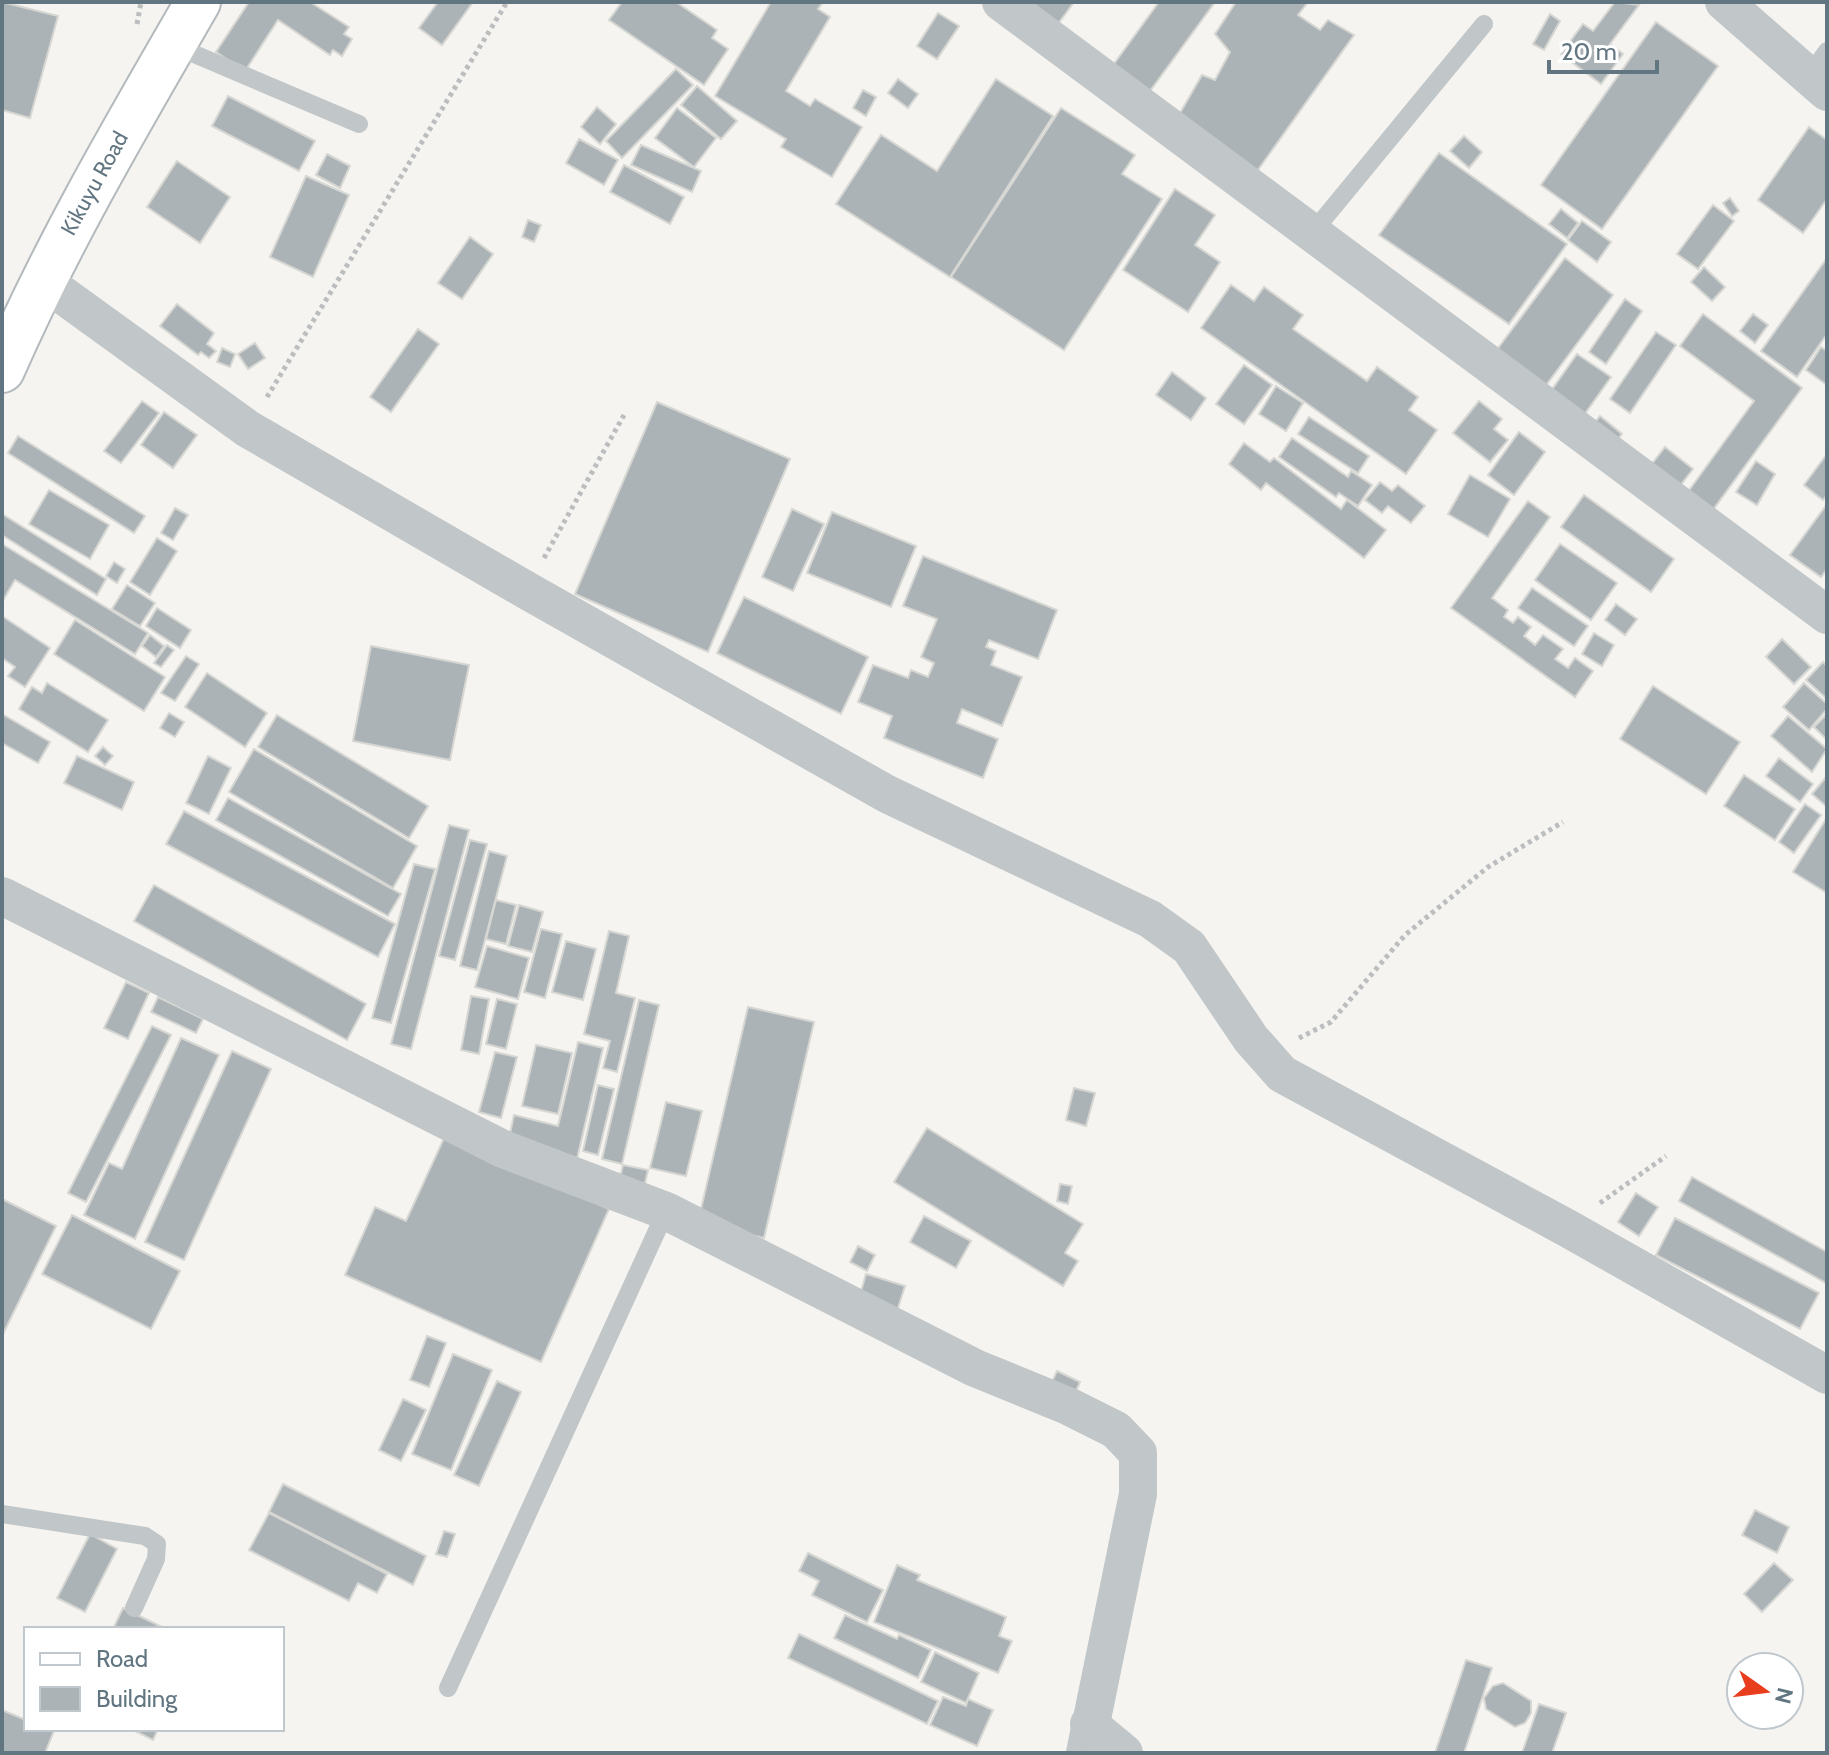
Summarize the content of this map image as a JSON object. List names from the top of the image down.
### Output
{
  "streets": {
    "main road": ["Kikuyu Road"]
  },
  "legend": ["Road", "Building"],
  "scale_bar": "20 m",
  "north": "right"
}
